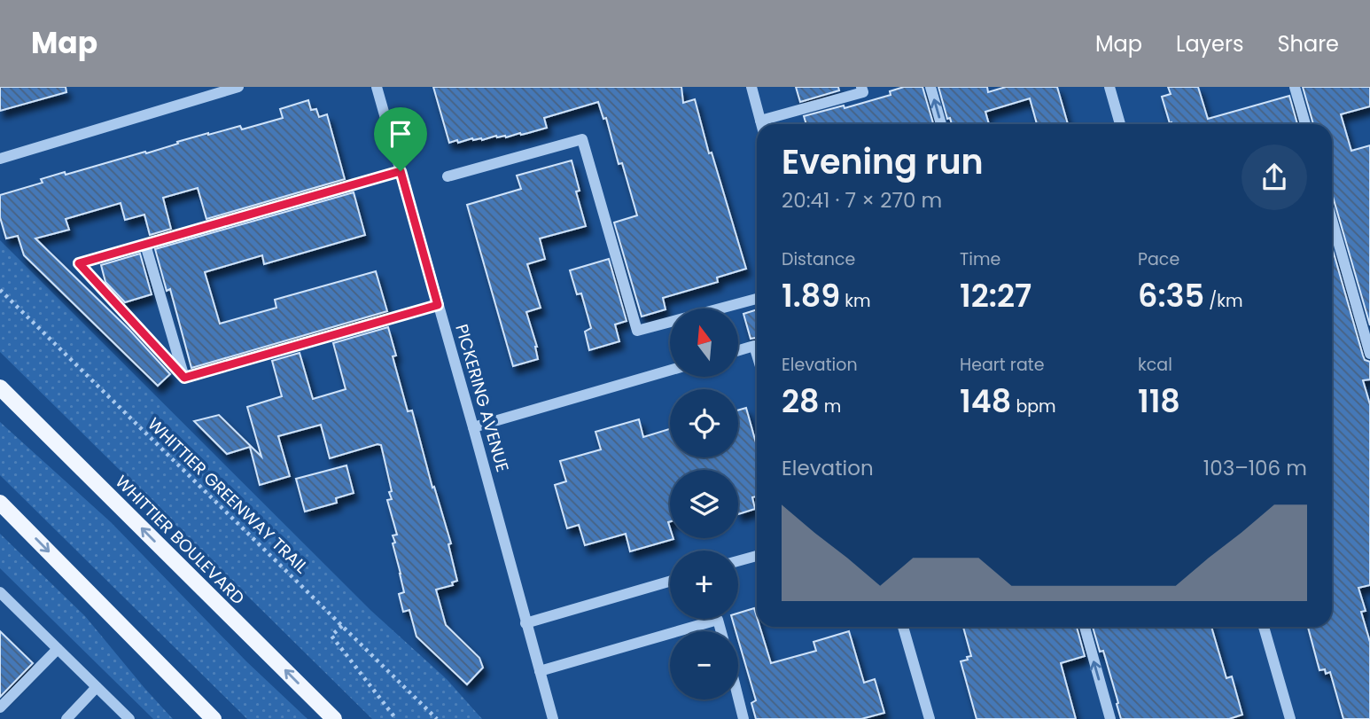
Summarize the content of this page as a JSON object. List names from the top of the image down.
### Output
{
  "streets": {
    "main road": ["WHITTIER BOULEVARD"],
    "street": ["PICKERING AVENUE"],
    "path": ["WHITTIER GREENWAY TRAIL"]
  },
  "north": "top",
  "page": {
    "header": "Map",
    "nav": ["Map", "Layers", "Share"],
    "heading": ["Evening run", "20:41 · 7 × 270 m"],
    "stats": [
      ["Distance", "1.89 km"],
      ["Time", "12:27"],
      ["Pace", "6:35 /km"],
      ["Elevation", "28 m"],
      ["Heart rate", "148 bpm"],
      ["kcal", "118"]
    ],
    "map_buttons": ["+", "−"],
    "chart": ["Elevation", "103–106 m"]
  }
}
